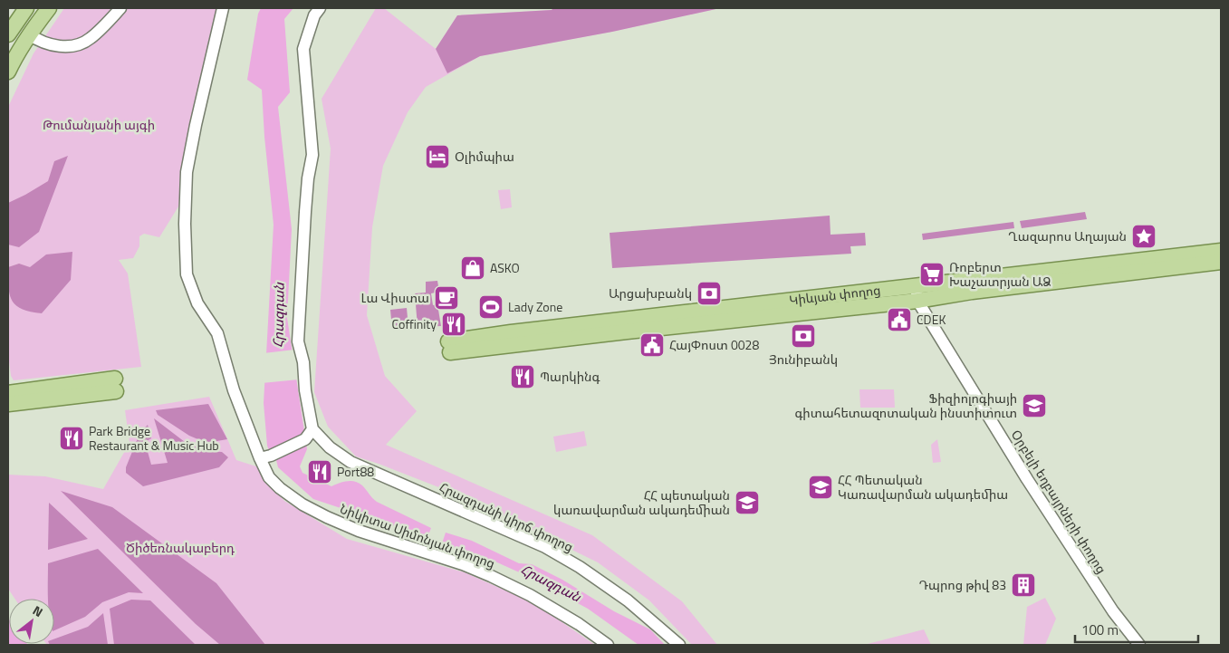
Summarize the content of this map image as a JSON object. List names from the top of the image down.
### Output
{
  "streets": {
    "main road": ["Կիևյան փողոց"],
    "street": ["Օրբելի եղբայրների փողոց", "Հրազդանի կիրճ փողոց", "Նիկիտա Սիմոնյան փողոց"]
  },
  "crossings": [
    ["Կիևյան փողոց", "Օրբելի եղբայրների փողոց"]
  ],
  "water": ["Հրազդան"],
  "parks": ["Թումանյանի այգի", "Ծիծեռնակաբերդ"],
  "places": {
    "hotel": ["Օլիմպիա"],
    "place": ["Ղազարոս Աղայան"],
    "shop": ["ASKO"],
    "supermarket": ["Ռոբերտ Խաչատրյան ԱՁ"],
    "bank": ["Արցախբանկ", "Յունիբանկ"],
    "cafe": ["Լա Վիստա"],
    "sports": ["Lady Zone"],
    "public building": ["CDEK", "ՀայՓոստ 0028"],
    "restaurant": [
      "Coffinity",
      "Պարկինգ",
      "Park Bridge Restaurant & Music Hub",
      "Port88"
    ],
    "school or university": ["Ֆիզիոլոգիայի գիտահետազոտական ինստիտուտ", "ՀՀ Պետական Կառավարման ակադեմիա", "ՀՀ պետական կառավարման ակադեմիան"],
    "building": ["Դպրոց թիվ 83"]
  },
  "scale_bar": "100 m",
  "north": "top right"
}
